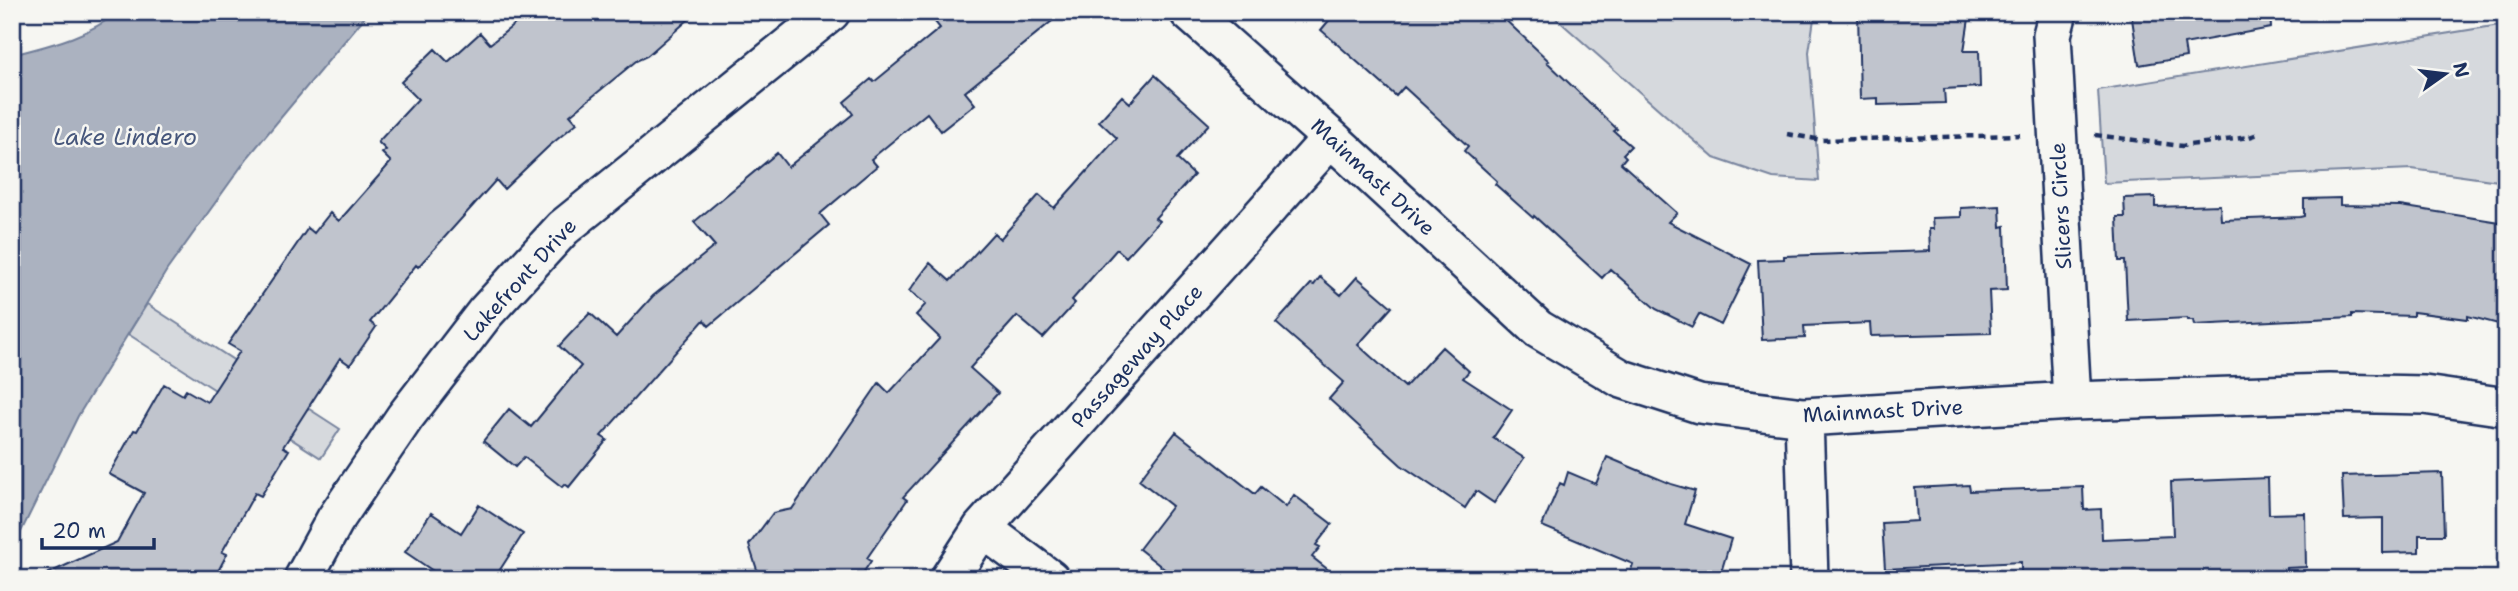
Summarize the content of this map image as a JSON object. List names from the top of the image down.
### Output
{
  "streets": {
    "street": [
      "Mainmast Drive",
      "Slicers Circle",
      "Lakefront Drive",
      "Passageway Place"
    ]
  },
  "crossings": [
    ["Mainmast Drive", "Slicers Circle"],
    ["Mainmast Drive", "Passageway Place"]
  ],
  "water": ["Lake Lindero"],
  "scale_bar": "20 m",
  "north": "right"
}
